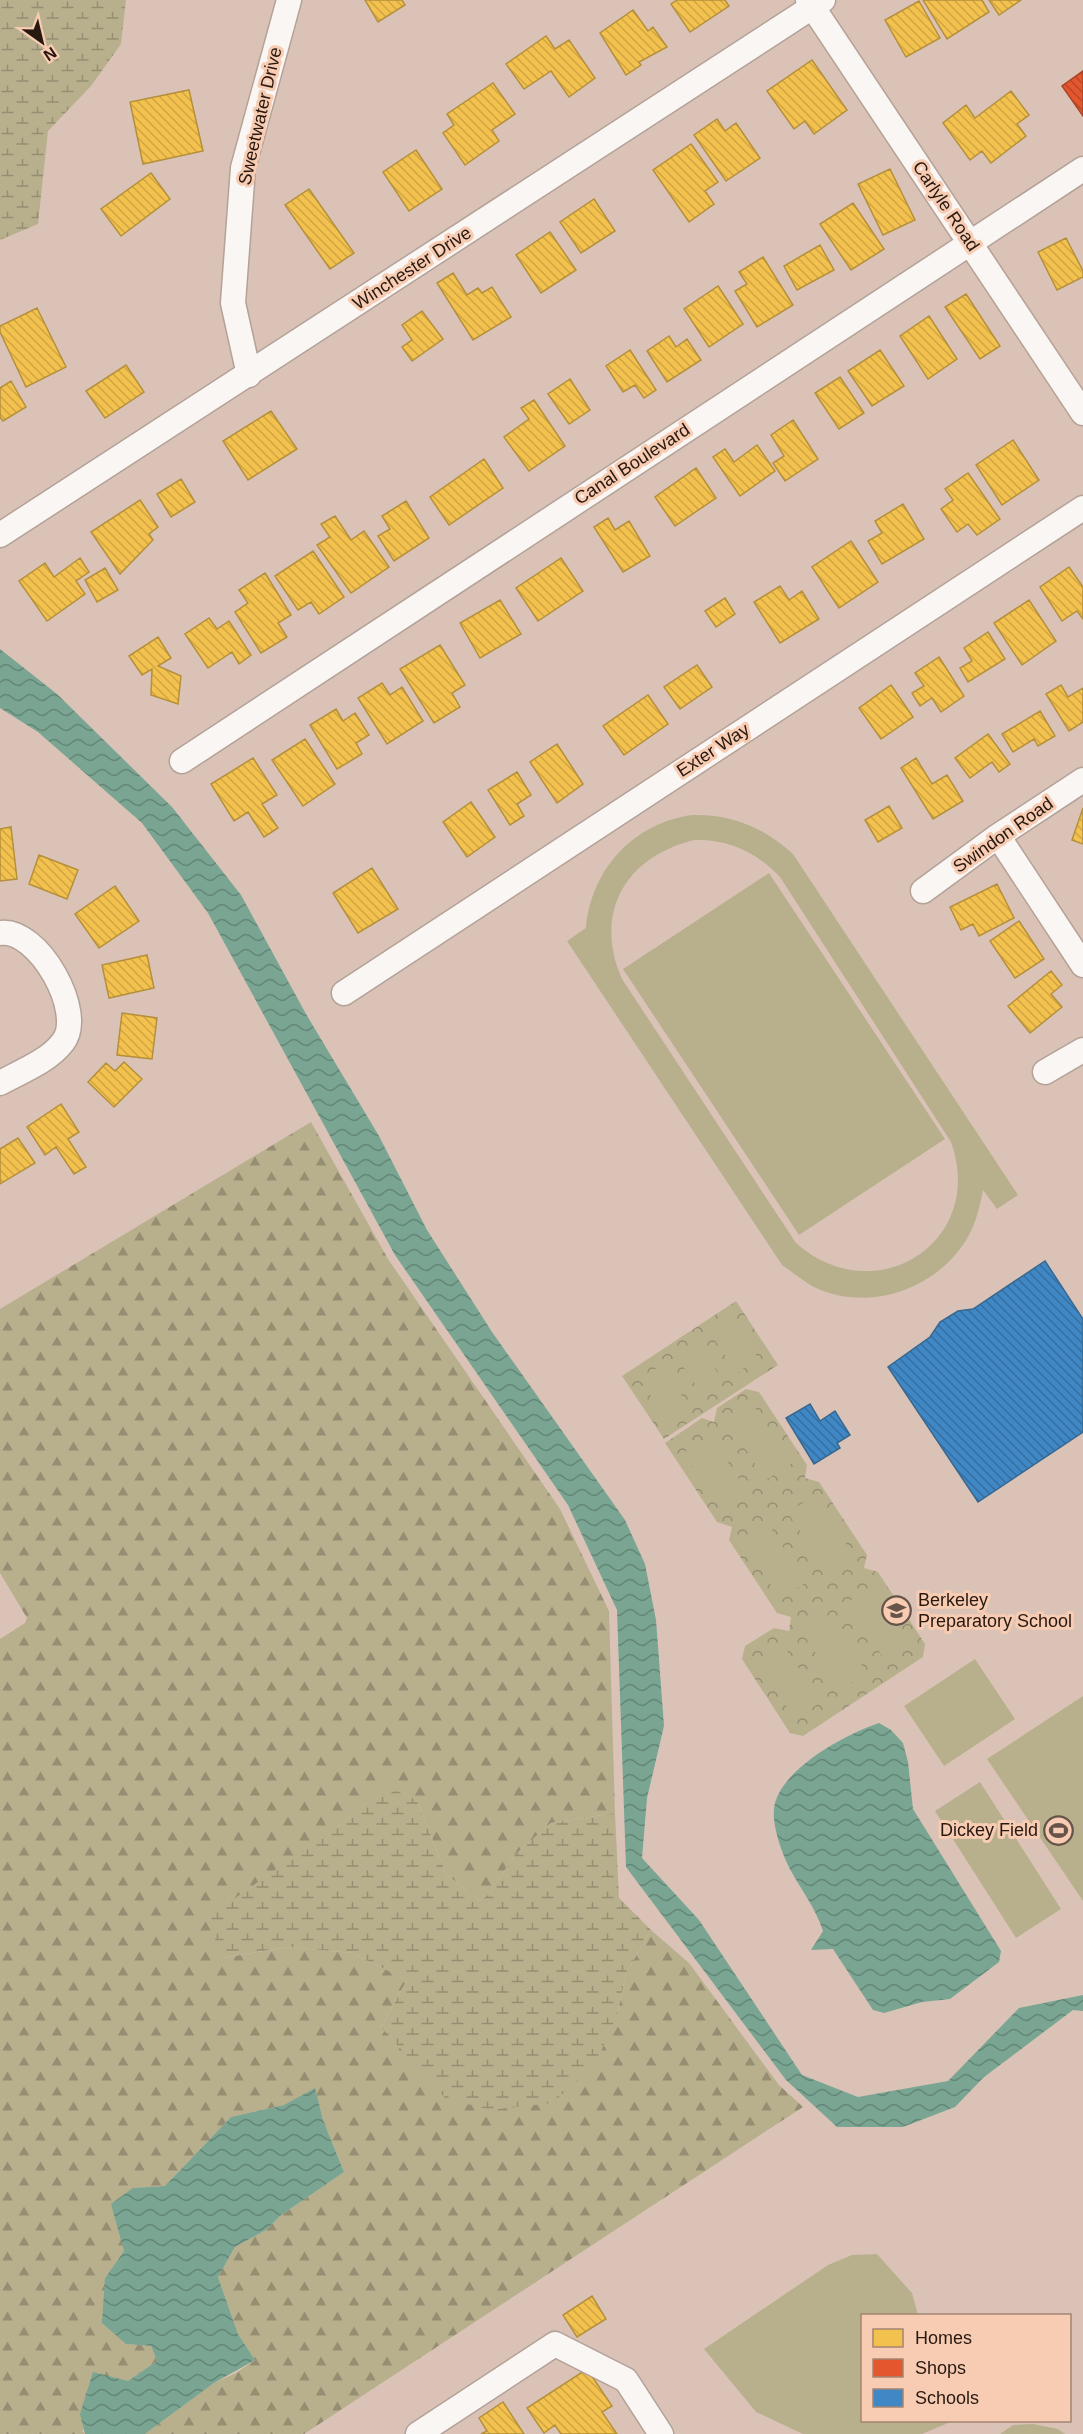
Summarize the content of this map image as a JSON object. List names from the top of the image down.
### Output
{
  "streets": {
    "street": [
      "Sweetwater Drive",
      "Carlyle Road",
      "Winchester Drive",
      "Canal Boulevard",
      "Exter Way",
      "Swindon Road"
    ]
  },
  "crossings": [
    ["Sweetwater Drive", "Winchester Drive"],
    ["Carlyle Road", "Winchester Drive"],
    ["Carlyle Road", "Canal Boulevard"]
  ],
  "places": {
    "school or university": ["Berkeley Preparatory School"],
    "sports": ["Dickey Field"]
  },
  "legend": ["Homes", "Shops", "Schools"],
  "north": "bottom right"
}
